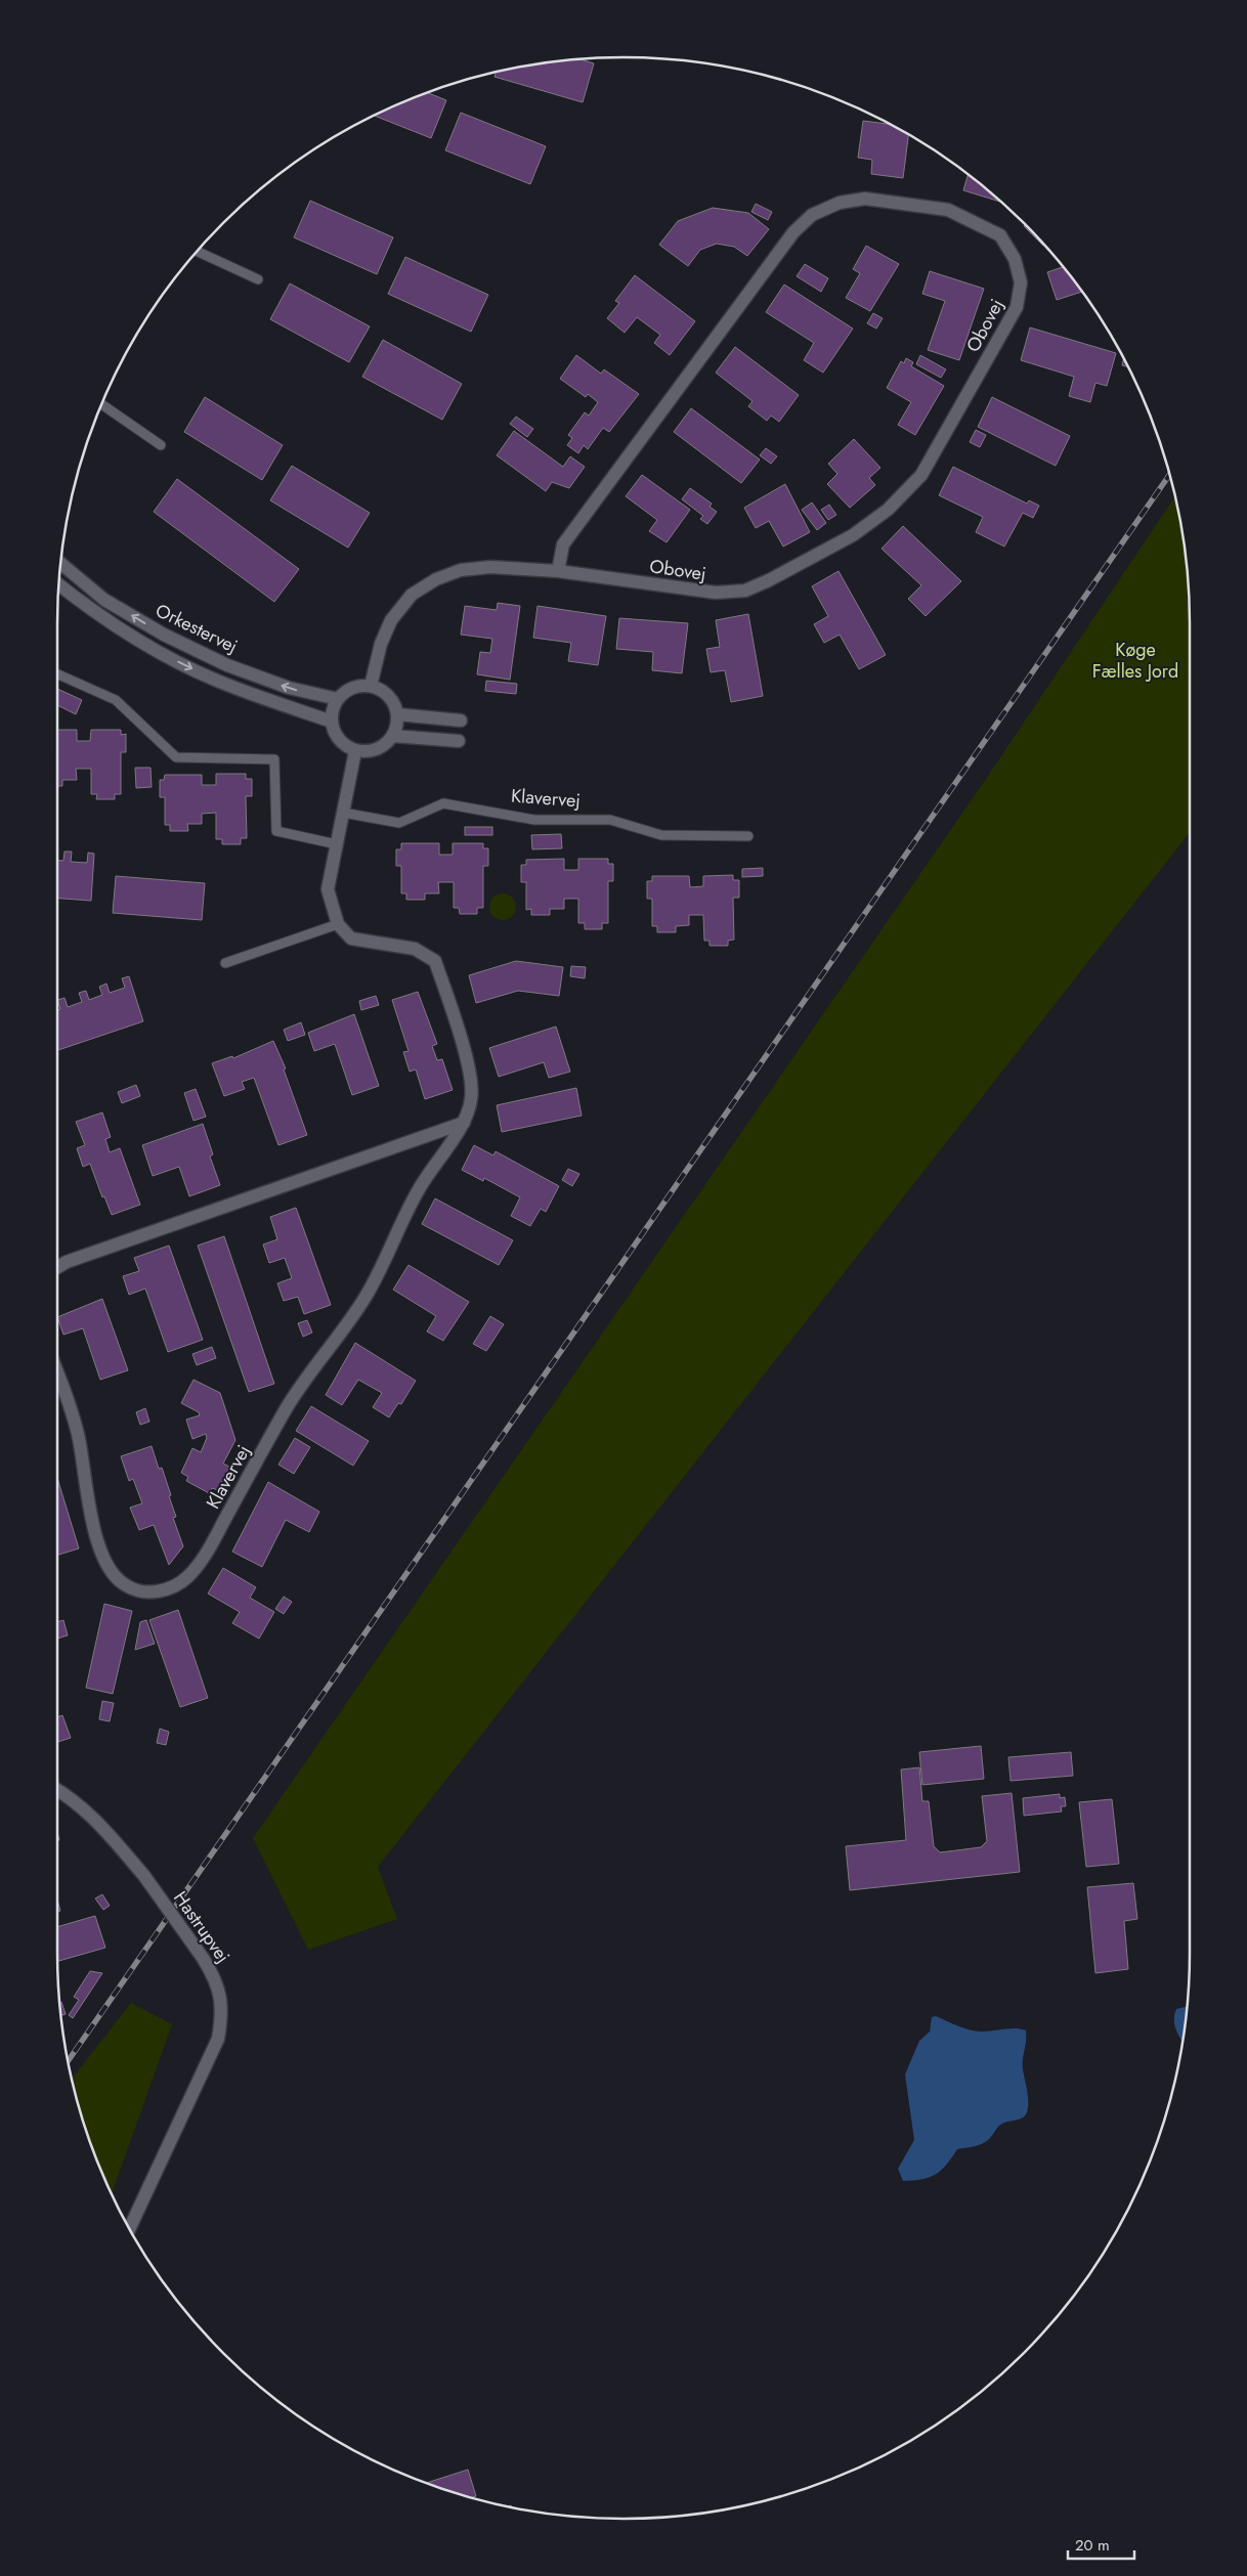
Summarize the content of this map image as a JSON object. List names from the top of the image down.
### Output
{
  "streets": {
    "street": [
      "Obovej",
      "Orkestervej",
      "Klavervej",
      "Hastrupvej"
    ]
  },
  "crossings": [
    ["Obovej", "Orkestervej"]
  ],
  "parks": ["Køge Fælles Jord"],
  "scale_bar": "20 m"
}
